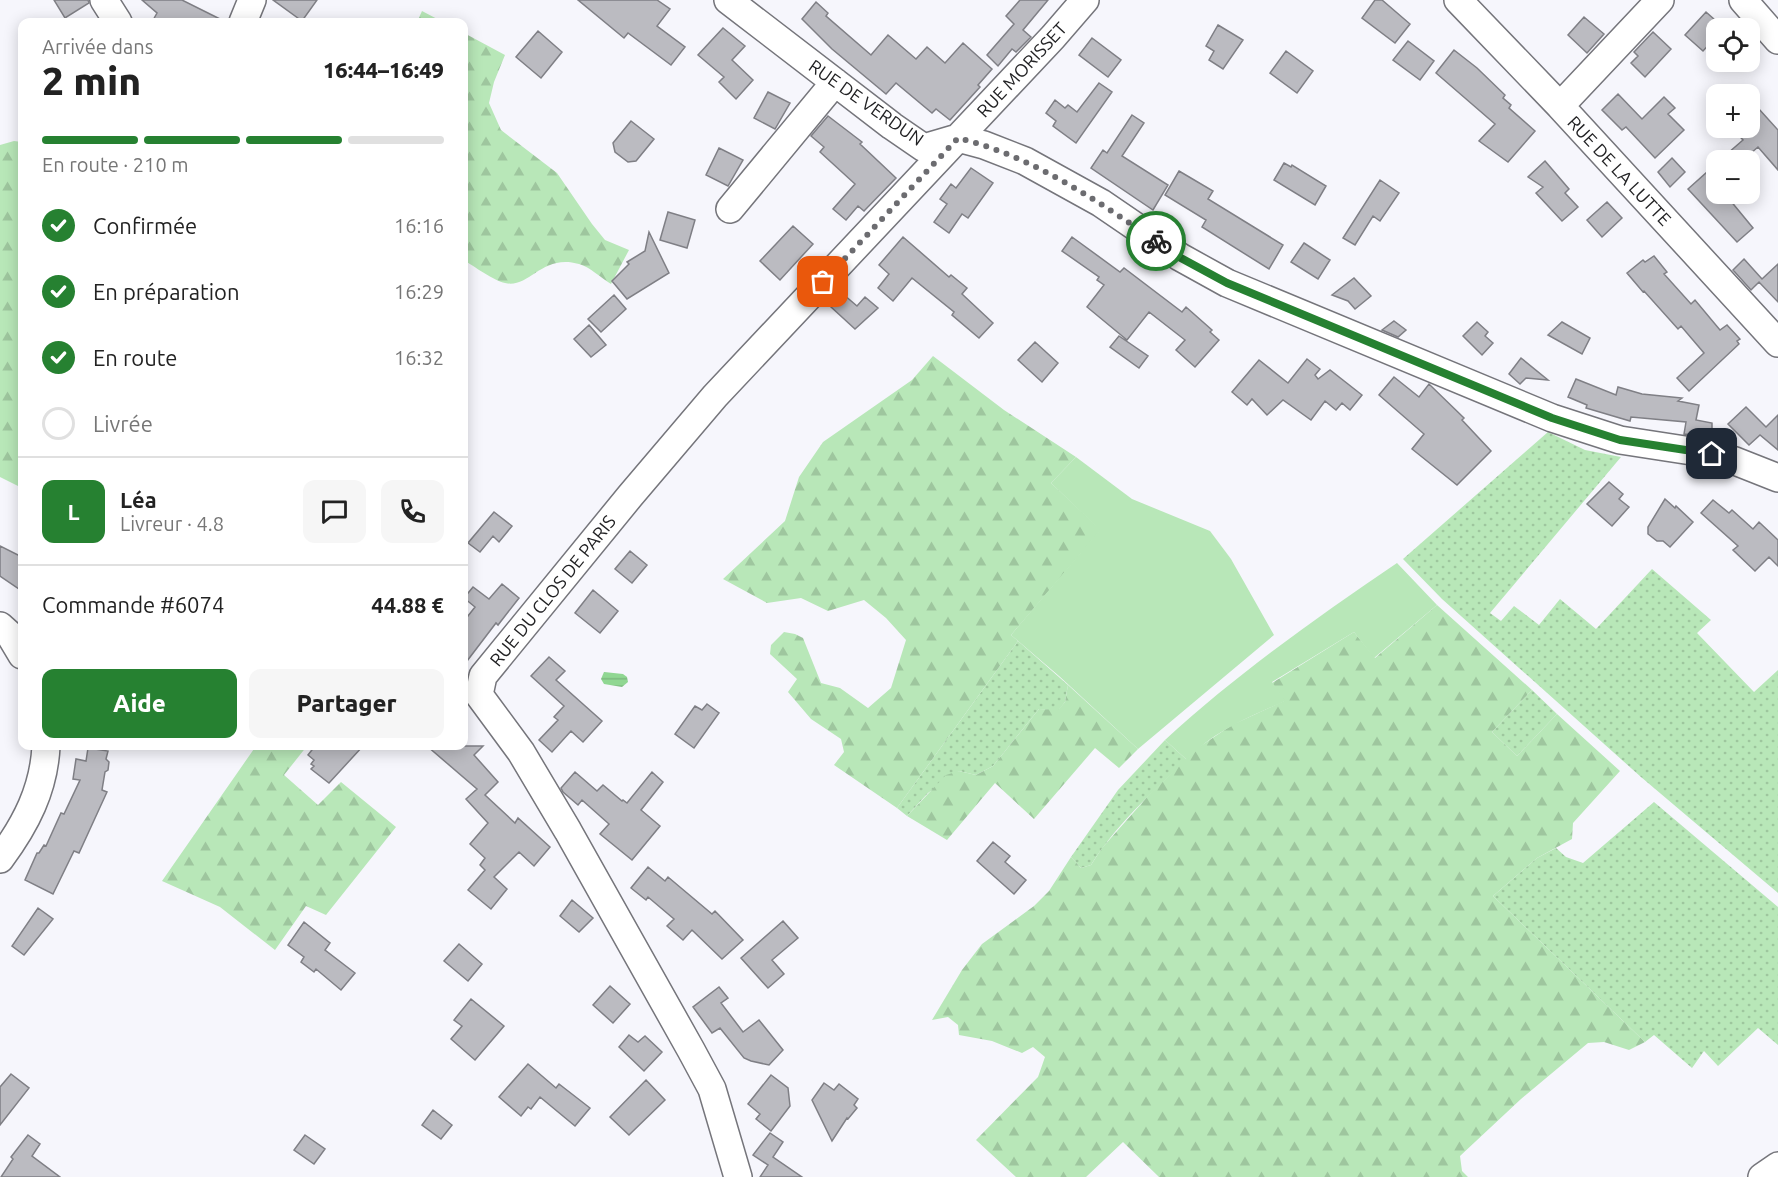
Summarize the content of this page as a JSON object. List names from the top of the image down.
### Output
{
  "streets": {
    "street": [
      "RUE MORISSET",
      "RUE DE VERDUN",
      "RUE DE LA LUTTE",
      "RUE DU CLOS DE PARIS"
    ]
  },
  "crossings": [
    ["RUE MORISSET", "RUE DE VERDUN"],
    ["RUE MORISSET", "RUE DU CLOS DE PARIS"],
    ["RUE DE VERDUN", "RUE DU CLOS DE PARIS"]
  ],
  "page": {
    "map_buttons": ["+", "−"],
    "heading": ["2 min", "Arrivée dans", "16:44–16:49"],
    "panel": [
      "Léa",
      "Livreur · 4.8",
      "Commande #6074",
      "44.88 €"
    ],
    "bar": "En route · 210 m",
    "list": [
      ["Confirmée", "16:16"],
      ["En préparation", "16:29"],
      ["En route", "16:32"],
      "Livrée"
    ],
    "round": "L",
    "buttons": ["Aide", "Partager"]
  }
}
